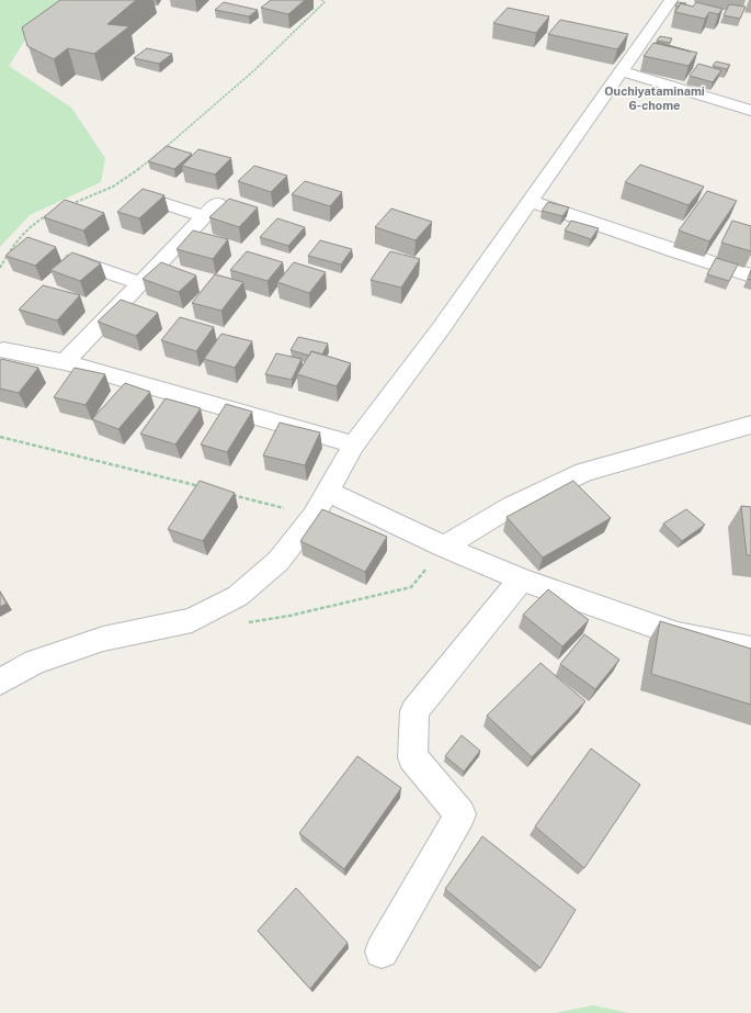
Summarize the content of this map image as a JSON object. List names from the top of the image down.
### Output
{
  "districts": ["Ouchiyataminami 6-chome"]
}
